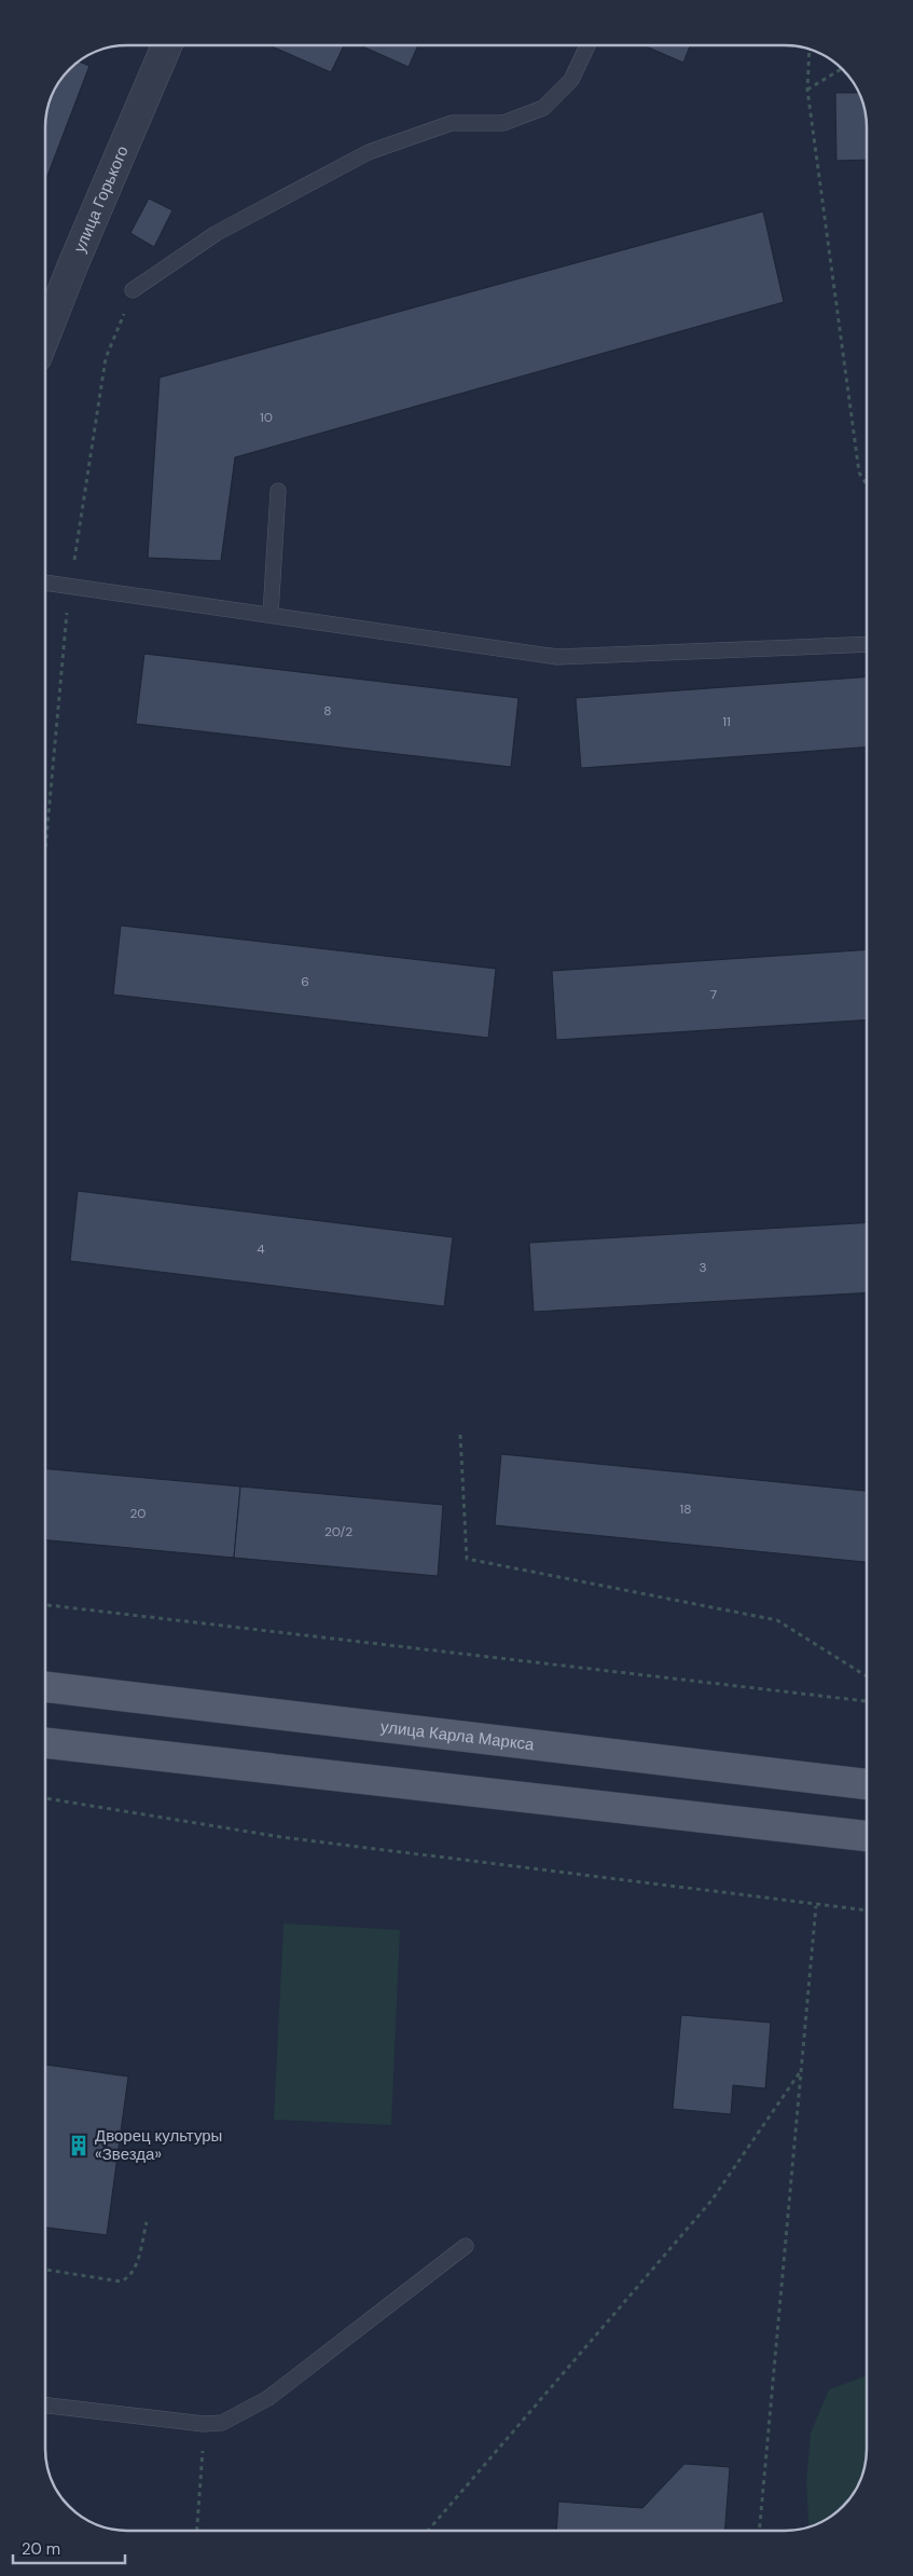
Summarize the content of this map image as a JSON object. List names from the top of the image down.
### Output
{
  "streets": {
    "main road": ["улица Карла Маркса"],
    "street": ["улица Горького"]
  },
  "places": {
    "building": ["Дворец культуры «Звезда»"]
  },
  "house_numbers": [
    "10",
    "8",
    "11",
    "6",
    "7",
    "4",
    "3",
    "18",
    "20",
    "20/2"
  ],
  "scale_bar": "20 m"
}
